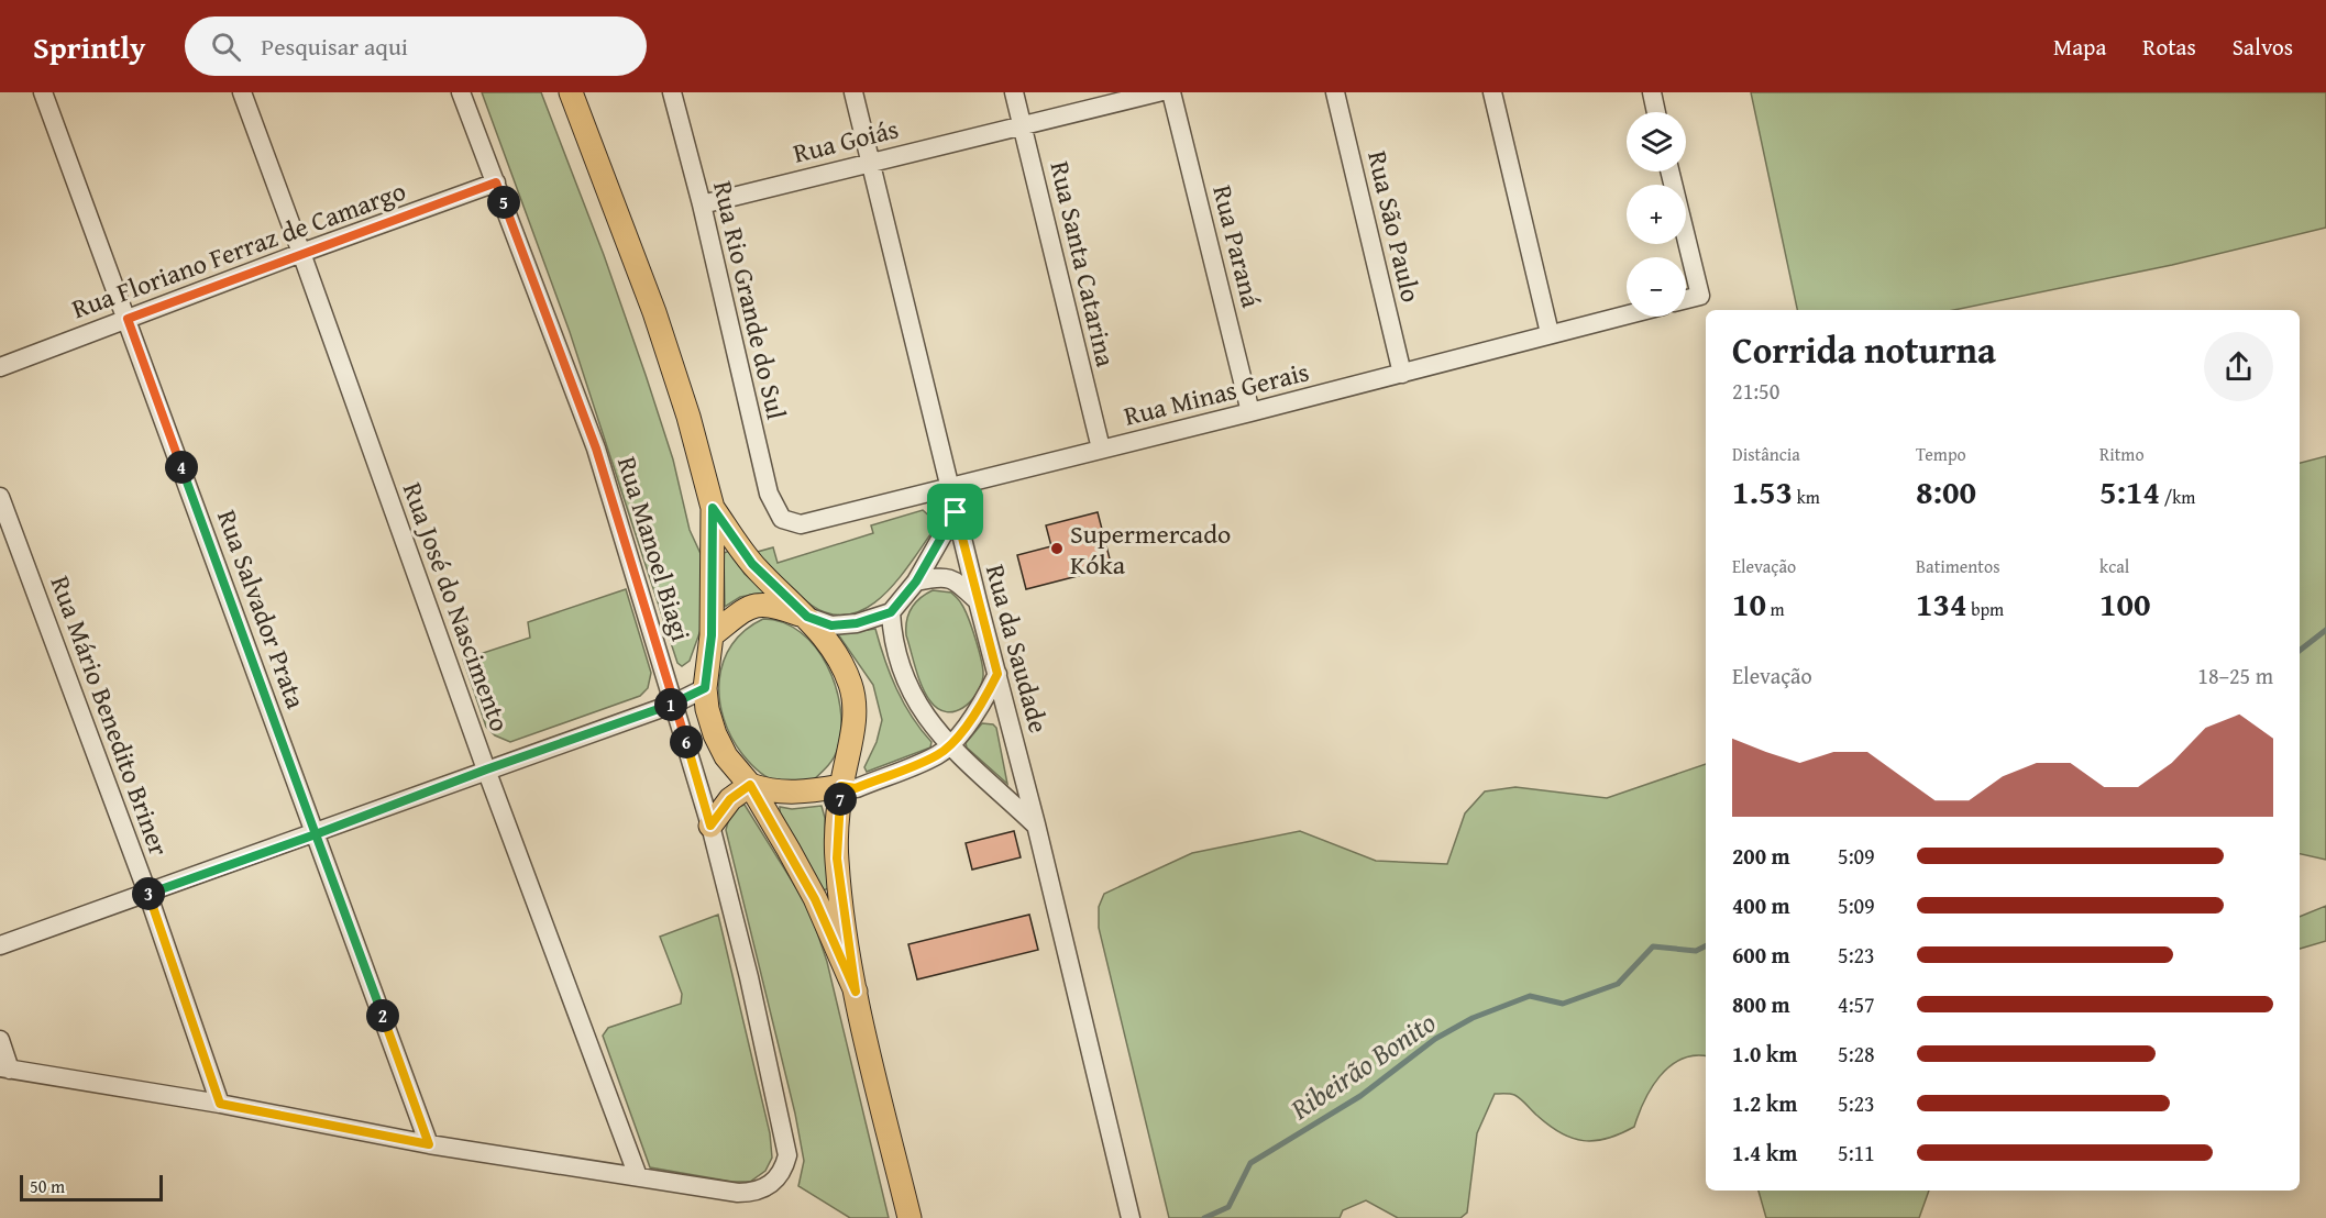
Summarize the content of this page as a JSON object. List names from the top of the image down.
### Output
{
  "streets": {
    "street": [
      "Rua Goiás",
      "Rua São Paulo",
      "Rua Paraná",
      "Rua Floriano Ferraz de Camargo",
      "Rua Santa Catarina",
      "Rua Rio Grande do Sul",
      "Rua Minas Gerais",
      "Rua Manoel Biagi",
      "Rua José do Nascimento",
      "Rua Salvador Prata",
      "Rua da Saudade",
      "Rua Mário Benedito Briner"
    ]
  },
  "crossings": [
    ["Rua Goiás", "Rua Santa Catarina"],
    ["Rua Goiás", "Rua Rio Grande do Sul"],
    ["Rua Goiás", "Rua da Saudade"],
    ["Rua São Paulo", "Rua Minas Gerais"],
    ["Rua Paraná", "Rua Minas Gerais"],
    ["Rua Floriano Ferraz de Camargo", "Rua Manoel Biagi"],
    ["Rua Floriano Ferraz de Camargo", "Rua José do Nascimento"],
    ["Rua Floriano Ferraz de Camargo", "Rua Salvador Prata"],
    ["Rua Santa Catarina", "Rua Minas Gerais"],
    ["Rua Rio Grande do Sul", "Rua Minas Gerais"],
    ["Rua Minas Gerais", "Rua da Saudade"],
    ["Rua Manoel Biagi", "Rua José do Nascimento"]
  ],
  "water": ["Ribeirão Bonito"],
  "places": ["Supermercado Kóka"],
  "scale_bar": "50 m",
  "page": {
    "header": "Sprintly",
    "search": "Pesquisar aqui",
    "nav": ["Mapa", "Rotas", "Salvos"],
    "map_buttons": ["+", "−"],
    "pins": [
      "5",
      "4",
      "1",
      "6",
      "7",
      "3",
      "2"
    ],
    "heading": ["Corrida noturna", "21:50"],
    "stats": [
      ["Distância", "1.53 km"],
      ["Tempo", "8:00"],
      ["Ritmo", "5:14 /km"],
      ["Elevação", "10 m"],
      ["Batimentos", "134 bpm"],
      ["kcal", "100"]
    ],
    "chart": ["Elevação", "18–25 m"],
    "list": [
      {
        "name": "200 m",
        "note": "5:09"
      },
      {
        "name": "400 m",
        "note": "5:09"
      },
      {
        "name": "600 m",
        "note": "5:23"
      },
      {
        "name": "800 m",
        "note": "4:57"
      },
      {
        "name": "1.0 km",
        "note": "5:28"
      },
      {
        "name": "1.2 km",
        "note": "5:23"
      },
      {
        "name": "1.4 km",
        "note": "5:11"
      }
    ],
    "scale": "50 m"
  }
}
